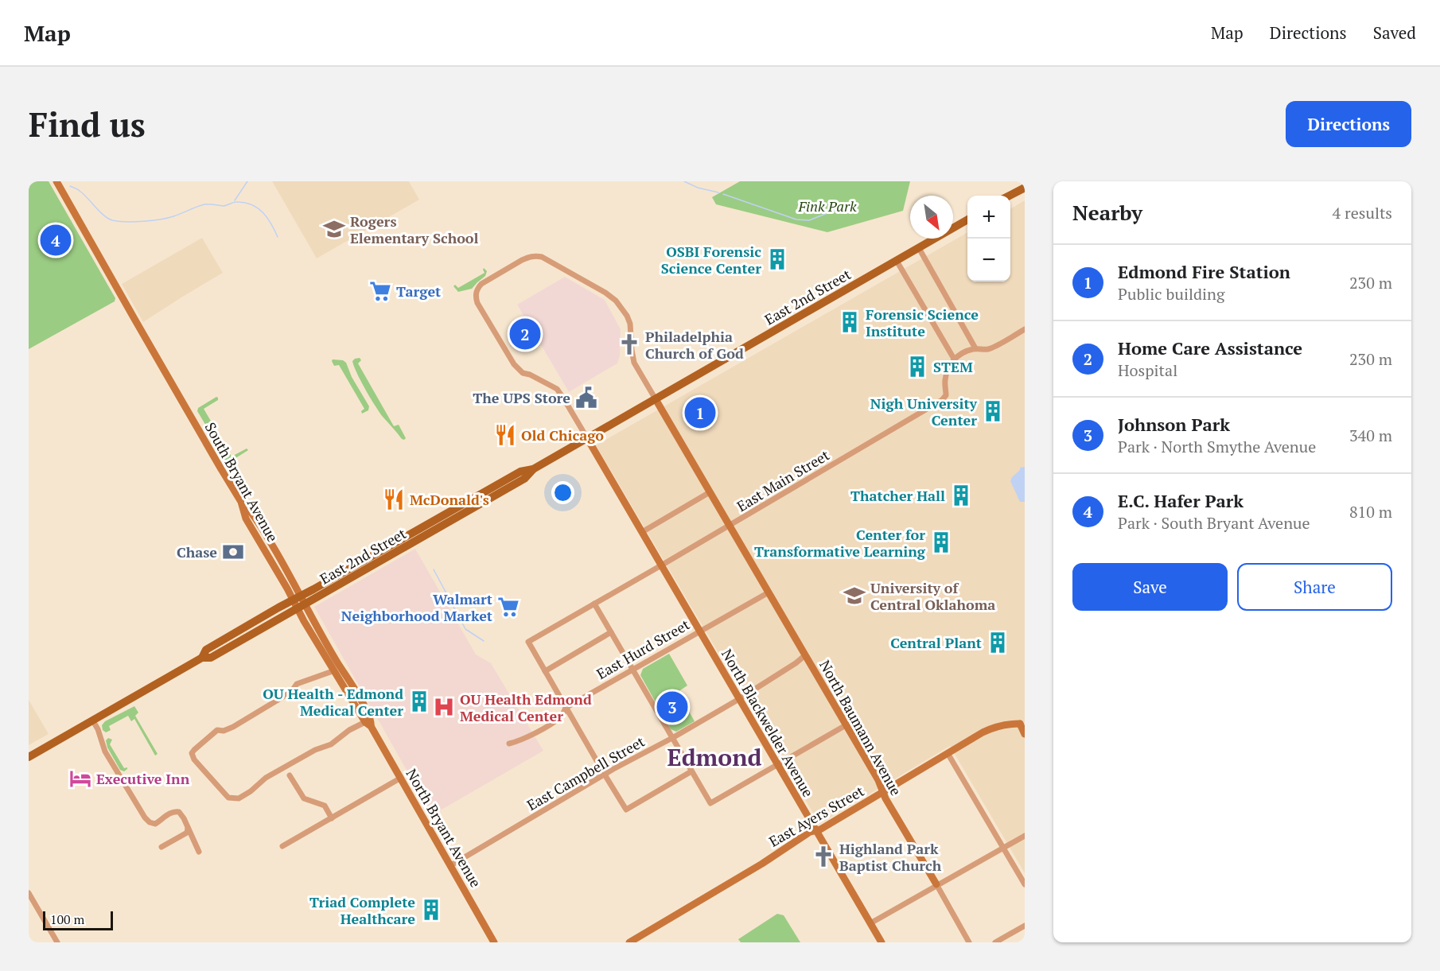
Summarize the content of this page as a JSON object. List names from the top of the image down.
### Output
{
  "streets": {
    "main road": ["East 2nd Street"],
    "street": [
      "East Main Street",
      "South Bryant Avenue",
      "East Hurd Street",
      "North Blackwelder Avenue",
      "North Baumann Avenue",
      "East Campbell Street",
      "East Ayers Street",
      "North Bryant Avenue"
    ]
  },
  "crossings": [
    ["East 2nd Street", "South Bryant Avenue"],
    ["East 2nd Street", "North Blackwelder Avenue"],
    ["East 2nd Street", "North Baumann Avenue"],
    ["East Main Street", "North Blackwelder Avenue"],
    ["East Main Street", "North Baumann Avenue"],
    ["South Bryant Avenue", "North Bryant Avenue"],
    ["East Hurd Street", "North Blackwelder Avenue"],
    ["East Hurd Street", "North Baumann Avenue"],
    ["North Blackwelder Avenue", "East Campbell Street"],
    ["North Blackwelder Avenue", "East Ayers Street"],
    ["North Baumann Avenue", "East Campbell Street"],
    ["North Baumann Avenue", "East Ayers Street"],
    ["East Campbell Street", "North Bryant Avenue"]
  ],
  "districts": ["Edmond"],
  "parks": ["Fink Park"],
  "places": {
    "school or university": ["Rogers Elementary School", "University of Central Oklahoma"],
    "building": [
      "OSBI Forensic Science Center",
      "Forensic Science Institute",
      "STEM",
      "Nigh University Center",
      "Thatcher Hall",
      "Center for Transformative Learning",
      "Central Plant",
      "OU Health - Edmond Medical Center",
      "Triad Complete Healthcare"
    ],
    "supermarket": ["Target", "Walmart Neighborhood Market"],
    "church": ["Philadelphia Church of God", "Highland Park Baptist Church"],
    "public building": ["The UPS Store"],
    "restaurant": ["Old Chicago", "McDonald's"],
    "bank": ["Chase"],
    "hospital": ["OU Health Edmond Medical Center"],
    "hotel": ["Executive Inn"]
  },
  "scale_bar": "100 m",
  "north": "bottom right",
  "page": {
    "header": "Map",
    "nav": ["Map", "Directions", "Saved"],
    "buttons": [
      "Directions",
      ["Save", "Share"]
    ],
    "title": "Find us",
    "heading": ["Nearby", "4 results"],
    "map_buttons": ["+", "−"],
    "pins": [
      "4",
      "2",
      "1",
      "3"
    ],
    "list": [
      {
        "mark": "1",
        "name": "Edmond Fire Station",
        "note": "Public building",
        "value": "230 m"
      },
      {
        "mark": "2",
        "name": "Home Care Assistance",
        "note": "Hospital",
        "value": "230 m"
      },
      {
        "mark": "3",
        "name": "Johnson Park",
        "note": "Park · North Smythe Avenue",
        "value": "340 m"
      },
      {
        "mark": "4",
        "name": "E.C. Hafer Park",
        "note": "Park · South Bryant Avenue",
        "value": "810 m"
      }
    ],
    "scale": "100 m"
  }
}
